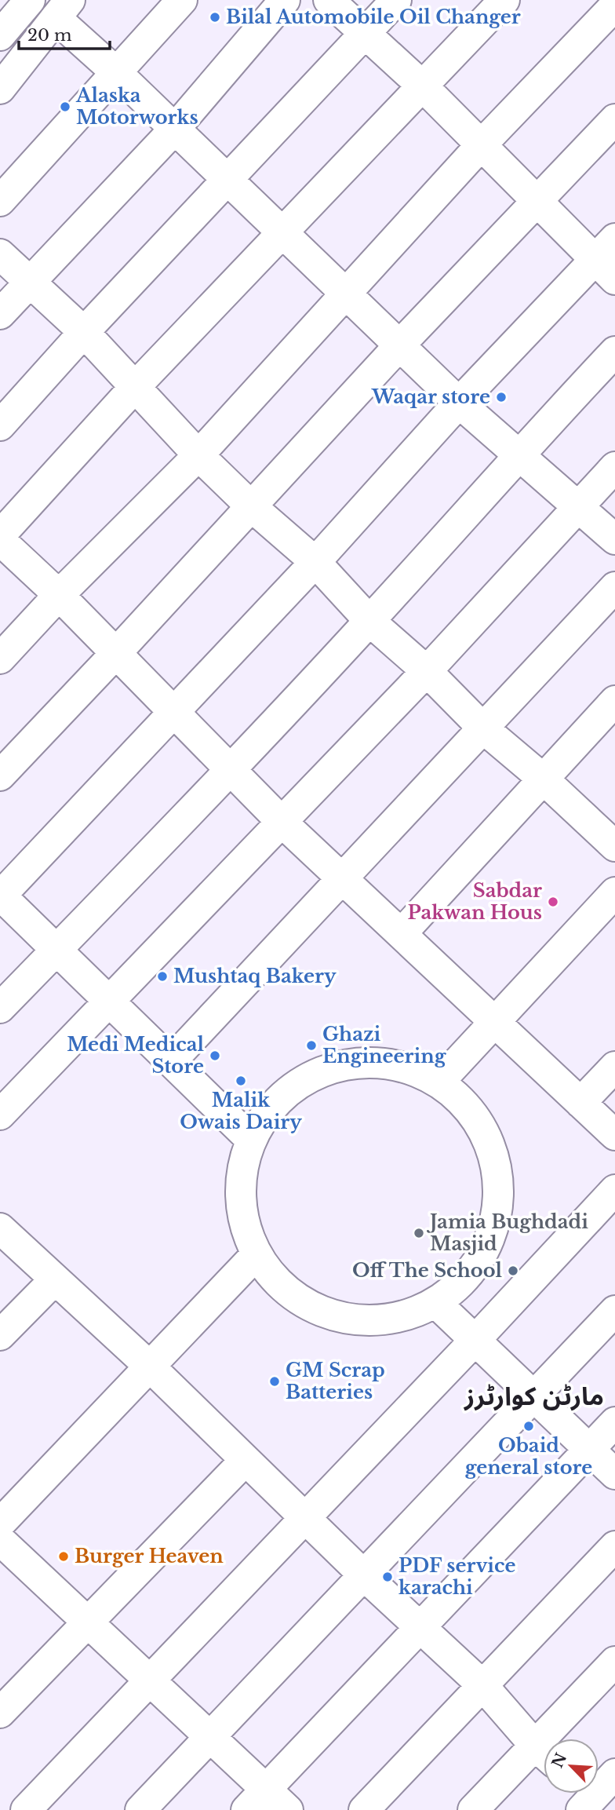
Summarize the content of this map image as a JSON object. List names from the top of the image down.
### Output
{
  "districts": ["مارٹن کوارٹرز"],
  "places": [
    "Bilal Automobile Oil Changer",
    "Alaska Motorworks",
    "Waqar store",
    "Sabdar Pakwan Hous",
    "Mushtaq Bakery",
    "Ghazi Engineering",
    "Medi Medical Store",
    "Malik Owais Dairy",
    "Jamia Bughdadi Masjid",
    "Off The School",
    "GM Scrap Batteries",
    "Obaid general store",
    "Burger Heaven",
    "PDF service karachi"
  ],
  "scale_bar": "20 m",
  "north": "top left"
}
